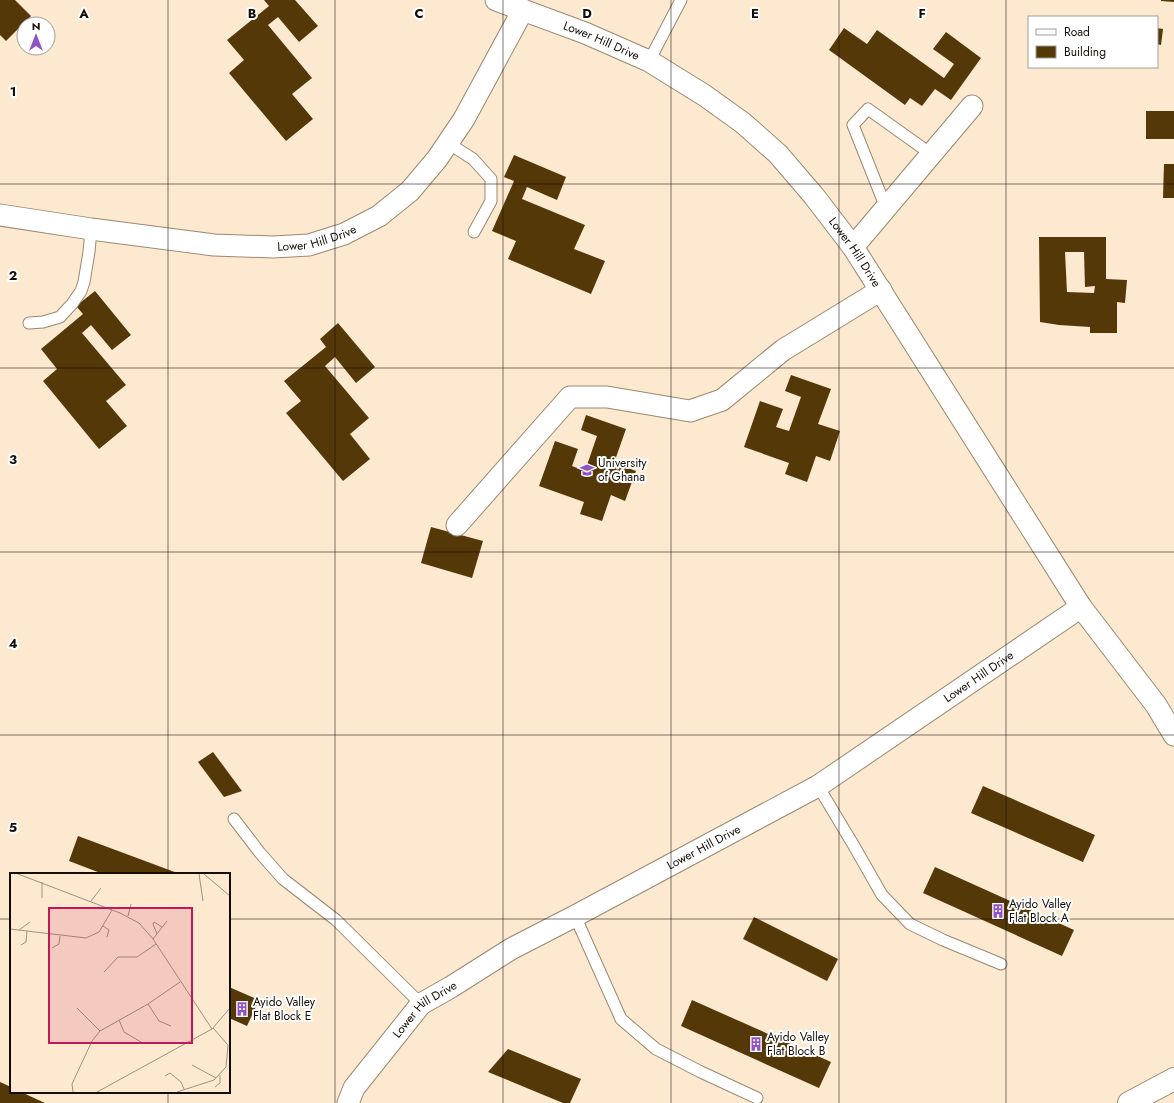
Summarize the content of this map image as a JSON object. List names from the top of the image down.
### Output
{
  "streets": {
    "street": ["Lower Hill Drive"]
  },
  "places": {
    "school or university": ["University of Ghana"],
    "building": ["Ayido Valley Flat Block A", "Ayido Valley Flat Block E", "Ayido Valley Flat Block B"]
  },
  "legend": ["Road", "Building"],
  "north": "top",
  "grid": {
    "columns": [
      "A",
      "B",
      "C",
      "D",
      "E",
      "F"
    ],
    "rows": [
      "1",
      "2",
      "3",
      "4",
      "5"
    ]
  }
}
